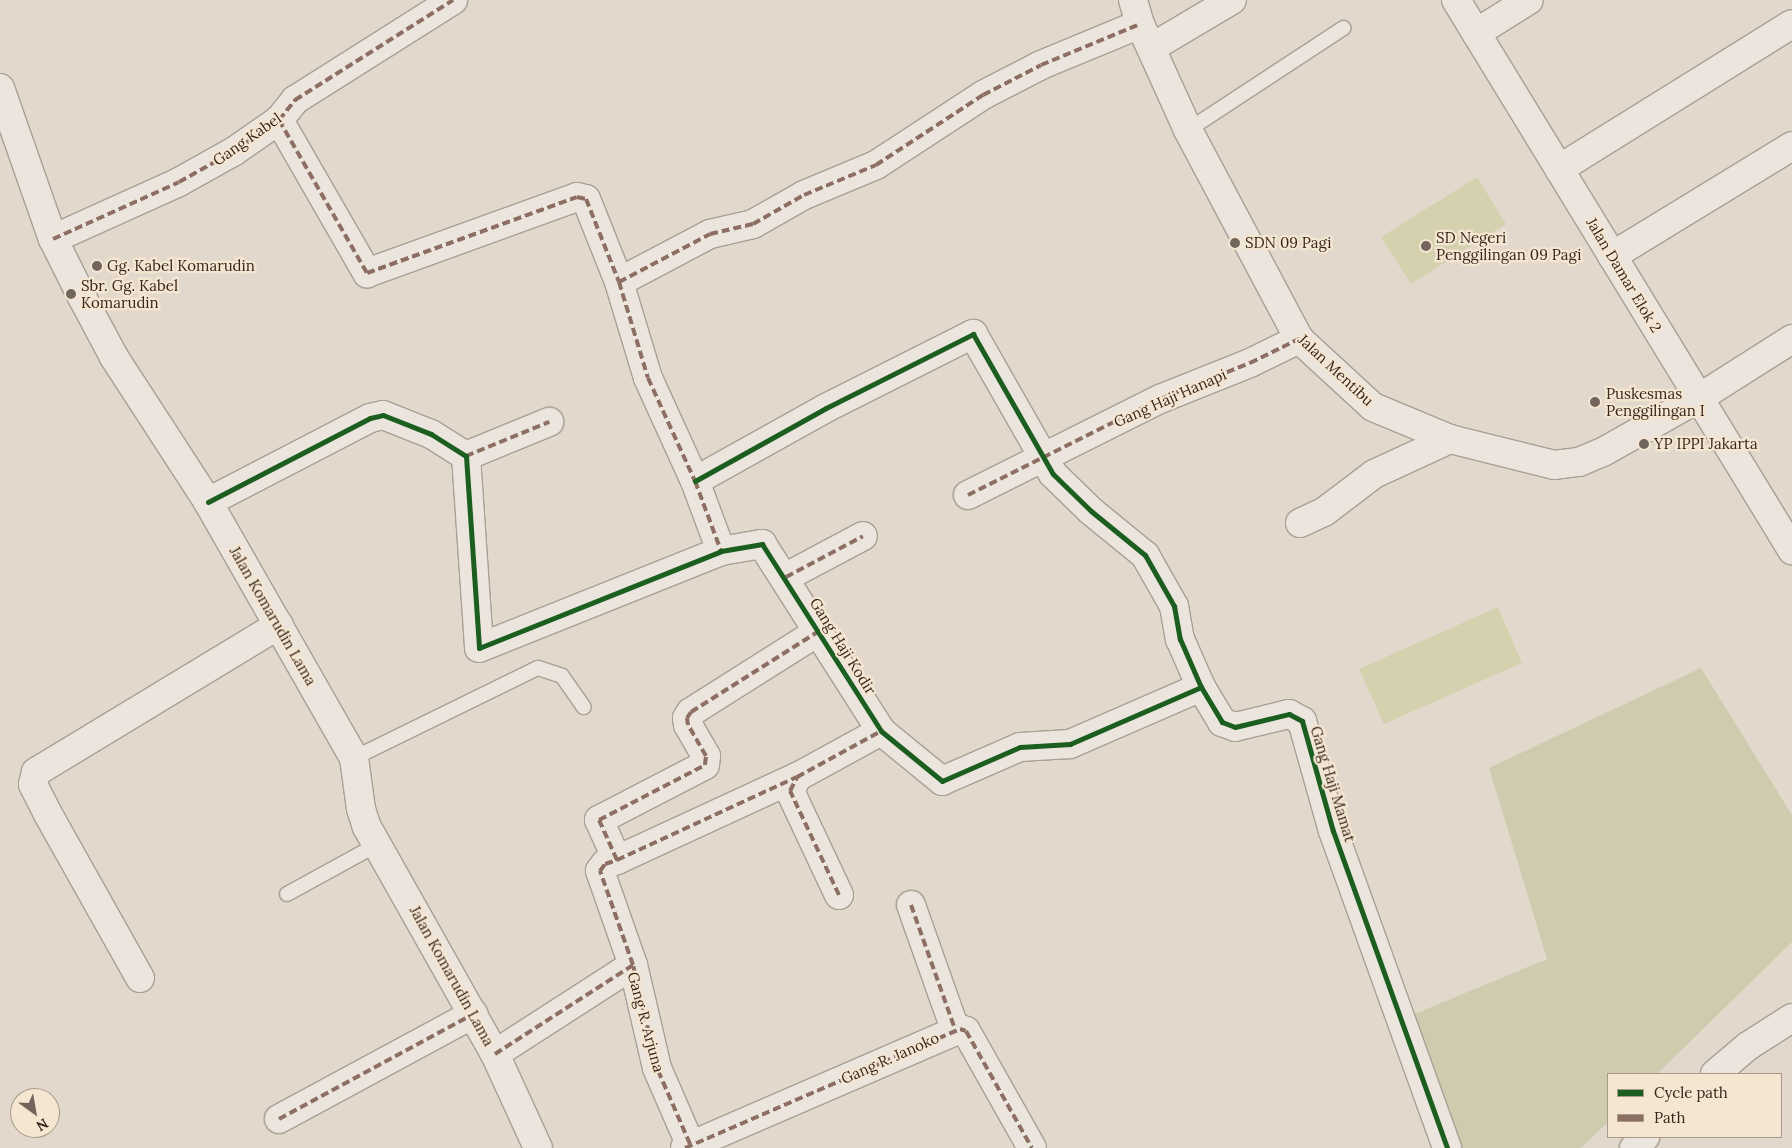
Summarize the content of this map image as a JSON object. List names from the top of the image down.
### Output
{
  "streets": {
    "street": [
      "Gang Kabel",
      "Jalan Damar Elok 2",
      "Jalan Mentibu",
      "Gang Haji Hanapi",
      "Jalan Komarudin Lama",
      "Gang Haji Kodir",
      "Gang Haji Mamat",
      "Gang R. Arjuna",
      "Gang R. Janoko"
    ]
  },
  "crossings": [
    ["Gang Kabel", "Jalan Komarudin Lama"],
    ["Jalan Damar Elok 2", "Jalan Mentibu"],
    ["Jalan Mentibu", "Gang Haji Hanapi"],
    ["Gang Haji Hanapi", "Gang Haji Mamat"],
    ["Jalan Komarudin Lama", "Gang R. Arjuna"],
    ["Gang Haji Kodir", "Gang Haji Mamat"],
    ["Gang R. Arjuna", "Gang R. Janoko"]
  ],
  "places": [
    "SDN 09 Pagi",
    "SD Negeri Penggilingan 09 Pagi",
    "Gg. Kabel Komarudin",
    "Sbr. Gg. Kabel Komarudin",
    "Puskesmas Penggilingan I",
    "YP IPPI Jakarta"
  ],
  "legend": ["Cycle path", "Path"],
  "north": "bottom right"
}
